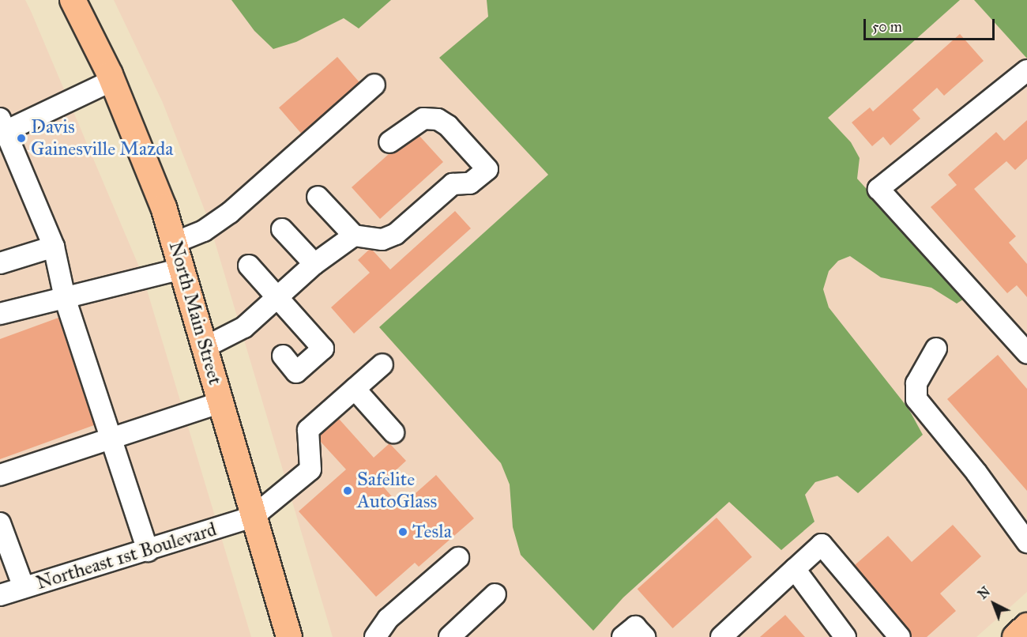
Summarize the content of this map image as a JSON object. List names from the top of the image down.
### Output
{
  "streets": {
    "main road": ["North Main Street"],
    "street": ["Northeast 1st Boulevard"]
  },
  "crossings": [
    ["North Main Street", "Northeast 1st Boulevard"]
  ],
  "places": ["Davis Gainesville Mazda", "Safelite AutoGlass", "Tesla"],
  "scale_bar": "50 m",
  "north": "top left"
}
